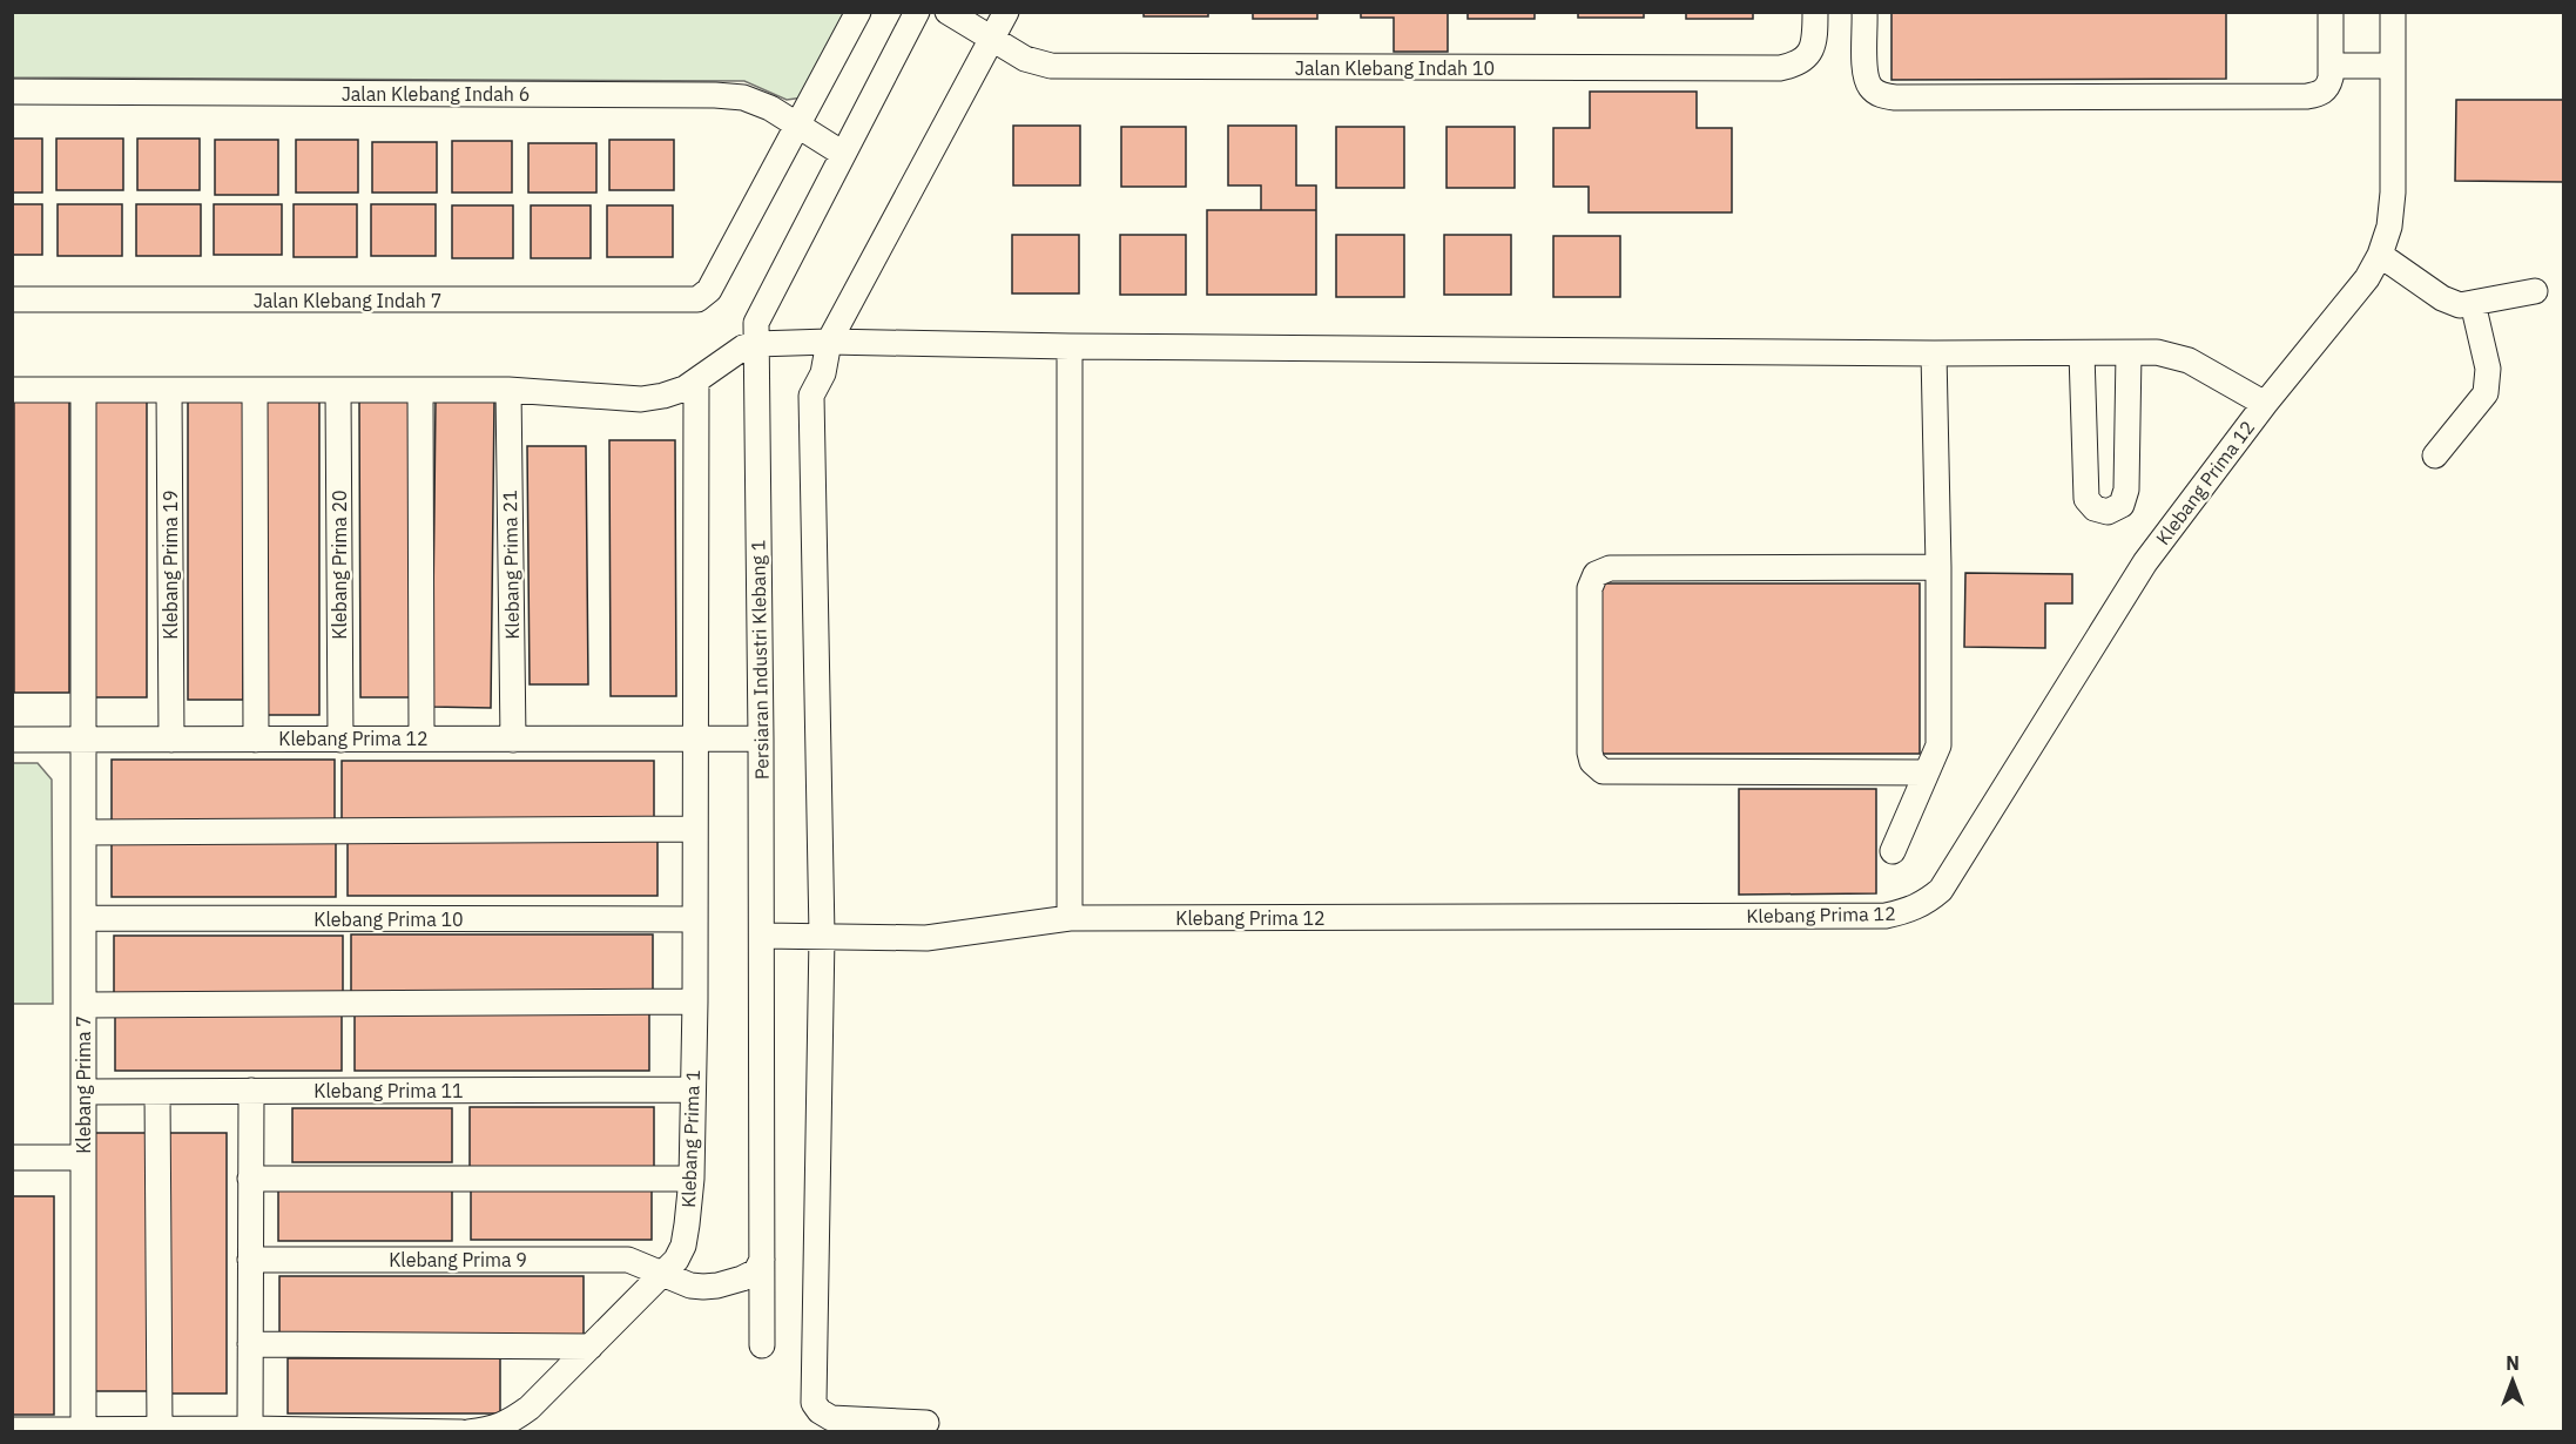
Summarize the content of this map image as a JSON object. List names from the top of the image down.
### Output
{
  "streets": {
    "street": [
      "Jalan Klebang Indah 10",
      "Jalan Klebang Indah 6",
      "Jalan Klebang Indah 7",
      "Klebang Prima 12",
      "Klebang Prima 19",
      "Klebang Prima 20",
      "Klebang Prima 21",
      "Persiaran Industri Klebang 1",
      "Klebang Prima 10",
      "Klebang Prima 7",
      "Klebang Prima 11",
      "Klebang Prima 1",
      "Klebang Prima 9"
    ]
  },
  "crossings": [
    ["Jalan Klebang Indah 6", "Jalan Klebang Indah 7"],
    ["Jalan Klebang Indah 6", "Persiaran Industri Klebang 1"],
    ["Klebang Prima 12", "Klebang Prima 19"],
    ["Klebang Prima 12", "Klebang Prima 20"],
    ["Klebang Prima 12", "Klebang Prima 21"],
    ["Klebang Prima 12", "Persiaran Industri Klebang 1"],
    ["Klebang Prima 12", "Klebang Prima 7"],
    ["Klebang Prima 12", "Klebang Prima 1"],
    ["Persiaran Industri Klebang 1", "Klebang Prima 9"],
    ["Klebang Prima 10", "Klebang Prima 7"],
    ["Klebang Prima 10", "Klebang Prima 1"],
    ["Klebang Prima 7", "Klebang Prima 11"],
    ["Klebang Prima 11", "Klebang Prima 1"],
    ["Klebang Prima 1", "Klebang Prima 9"]
  ],
  "north": "top"
}
